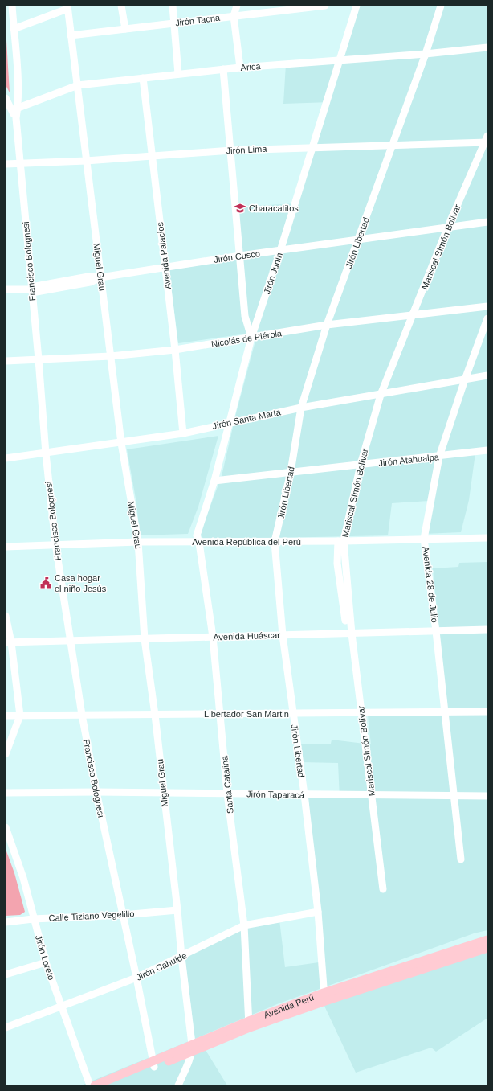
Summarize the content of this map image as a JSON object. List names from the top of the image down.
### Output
{
  "streets": {
    "main road": ["Avenida Perú"],
    "street": [
      "Jirón Tacna",
      "Arica",
      "Jirón Lima",
      "Jirón Libertad",
      "Mariscal SImón Bolívar",
      "Avenida Palacios",
      "Jirón Cusco",
      "Francisco Bolognesi",
      "Miguel Grau",
      "Jirón Junín",
      "Nicolás de Piérola",
      "Jirón Santa Marta",
      "Jirón Atahualpa",
      "Avenida República del Perú",
      "Avenida 28 de Julio",
      "Avenida Huáscar",
      "Libertador San Martin",
      "Santa Catalina",
      "Jirón Taparacá",
      "Calle Tiziano Vegelillo",
      "Jirón Loreto",
      "Jirón Cahuide"
    ]
  },
  "crossings": [
    ["Jirón Tacna", "Miguel Grau"],
    ["Arica", "Jirón Libertad"],
    ["Arica", "Avenida Palacios"],
    ["Arica", "Francisco Bolognesi"],
    ["Arica", "Miguel Grau"],
    ["Arica", "Jirón Junín"],
    ["Jirón Lima", "Jirón Libertad"],
    ["Jirón Lima", "Mariscal SImón Bolívar"],
    ["Jirón Lima", "Avenida Palacios"],
    ["Jirón Lima", "Francisco Bolognesi"],
    ["Jirón Lima", "Miguel Grau"],
    ["Jirón Lima", "Jirón Junín"],
    ["Jirón Libertad", "Jirón Cusco"],
    ["Jirón Libertad", "Nicolás de Piérola"],
    ["Jirón Libertad", "Jirón Santa Marta"],
    ["Jirón Libertad", "Jirón Atahualpa"],
    ["Jirón Libertad", "Avenida República del Perú"],
    ["Jirón Libertad", "Avenida Huáscar"],
    ["Jirón Libertad", "Libertador San Martin"],
    ["Jirón Libertad", "Jirón Taparacá"],
    ["Jirón Libertad", "Jirón Cahuide"],
    ["Jirón Libertad", "Avenida Perú"],
    ["Mariscal SImón Bolívar", "Jirón Cusco"],
    ["Mariscal SImón Bolívar", "Nicolás de Piérola"],
    ["Mariscal SImón Bolívar", "Jirón Santa Marta"],
    ["Mariscal SImón Bolívar", "Jirón Atahualpa"],
    ["Mariscal SImón Bolívar", "Avenida República del Perú"],
    ["Mariscal SImón Bolívar", "Avenida Huáscar"],
    ["Mariscal SImón Bolívar", "Libertador San Martin"],
    ["Mariscal SImón Bolívar", "Jirón Taparacá"],
    ["Avenida Palacios", "Jirón Cusco"],
    ["Avenida Palacios", "Nicolás de Piérola"],
    ["Avenida Palacios", "Jirón Santa Marta"],
    ["Jirón Cusco", "Francisco Bolognesi"],
    ["Jirón Cusco", "Miguel Grau"],
    ["Jirón Cusco", "Jirón Junín"],
    ["Francisco Bolognesi", "Nicolás de Piérola"],
    ["Francisco Bolognesi", "Jirón Santa Marta"],
    ["Francisco Bolognesi", "Avenida República del Perú"],
    ["Francisco Bolognesi", "Avenida Huáscar"],
    ["Francisco Bolognesi", "Libertador San Martin"],
    ["Francisco Bolognesi", "Jirón Taparacá"],
    ["Francisco Bolognesi", "Calle Tiziano Vegelillo"],
    ["Francisco Bolognesi", "Jirón Cahuide"],
    ["Francisco Bolognesi", "Avenida Perú"],
    ["Miguel Grau", "Nicolás de Piérola"],
    ["Miguel Grau", "Jirón Santa Marta"],
    ["Miguel Grau", "Avenida República del Perú"],
    ["Miguel Grau", "Avenida Huáscar"],
    ["Miguel Grau", "Libertador San Martin"],
    ["Miguel Grau", "Jirón Taparacá"],
    ["Miguel Grau", "Calle Tiziano Vegelillo"],
    ["Miguel Grau", "Jirón Cahuide"],
    ["Miguel Grau", "Avenida Perú"],
    ["Jirón Junín", "Nicolás de Piérola"],
    ["Jirón Junín", "Jirón Santa Marta"],
    ["Jirón Junín", "Jirón Atahualpa"],
    ["Jirón Junín", "Avenida República del Perú"],
    ["Jirón Junín", "Santa Catalina"],
    ["Jirón Santa Marta", "Avenida 28 de Julio"],
    ["Jirón Atahualpa", "Avenida 28 de Julio"],
    ["Avenida República del Perú", "Avenida 28 de Julio"],
    ["Avenida República del Perú", "Santa Catalina"],
    ["Avenida 28 de Julio", "Avenida Huáscar"],
    ["Avenida 28 de Julio", "Libertador San Martin"],
    ["Avenida 28 de Julio", "Jirón Taparacá"],
    ["Avenida Huáscar", "Santa Catalina"],
    ["Libertador San Martin", "Santa Catalina"],
    ["Santa Catalina", "Jirón Taparacá"],
    ["Santa Catalina", "Jirón Cahuide"],
    ["Santa Catalina", "Avenida Perú"],
    ["Calle Tiziano Vegelillo", "Jirón Loreto"],
    ["Jirón Loreto", "Jirón Cahuide"]
  ],
  "places": {
    "school or university": ["Characatitos"],
    "public building": ["Casa hogar el niño Jesús"]
  }
}
